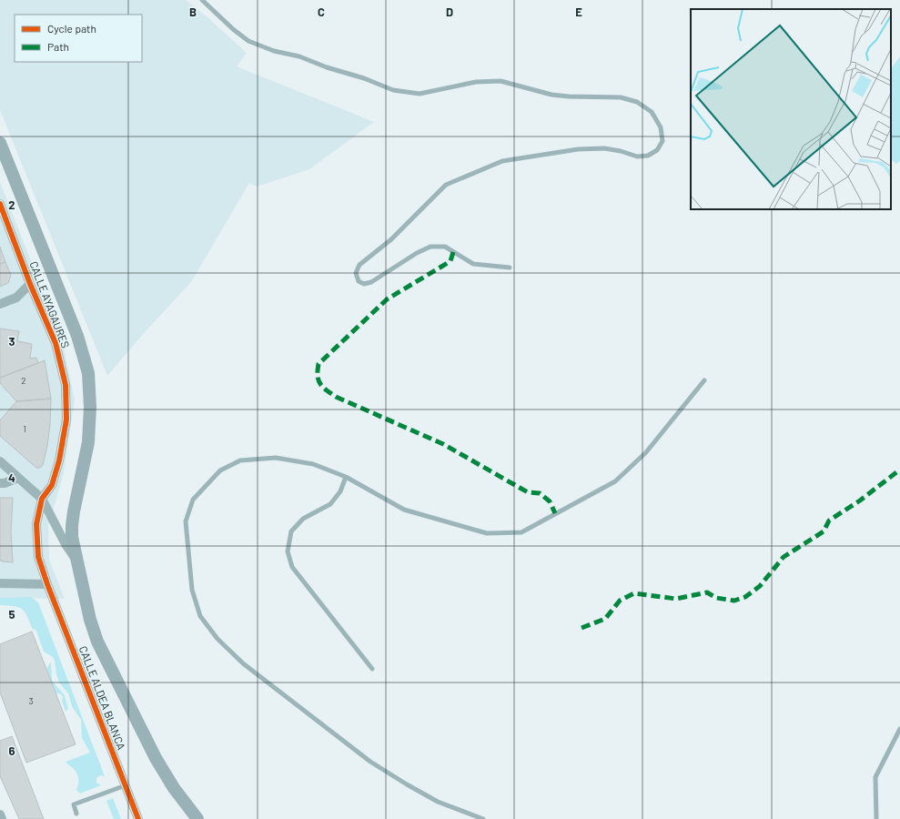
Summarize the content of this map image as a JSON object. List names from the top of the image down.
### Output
{
  "streets": {
    "street": ["CALLE AYAGAURES", "CALLE ALDEA BLANCA"]
  },
  "crossings": [
    ["CALLE AYAGAURES", "CALLE ALDEA BLANCA"]
  ],
  "house_numbers": ["2", "1", "3"],
  "legend": ["Cycle path", "Path"],
  "grid": {
    "columns": [
      "B",
      "C",
      "D",
      "E"
    ],
    "rows": [
      "2",
      "3",
      "4",
      "5",
      "6"
    ]
  }
}
